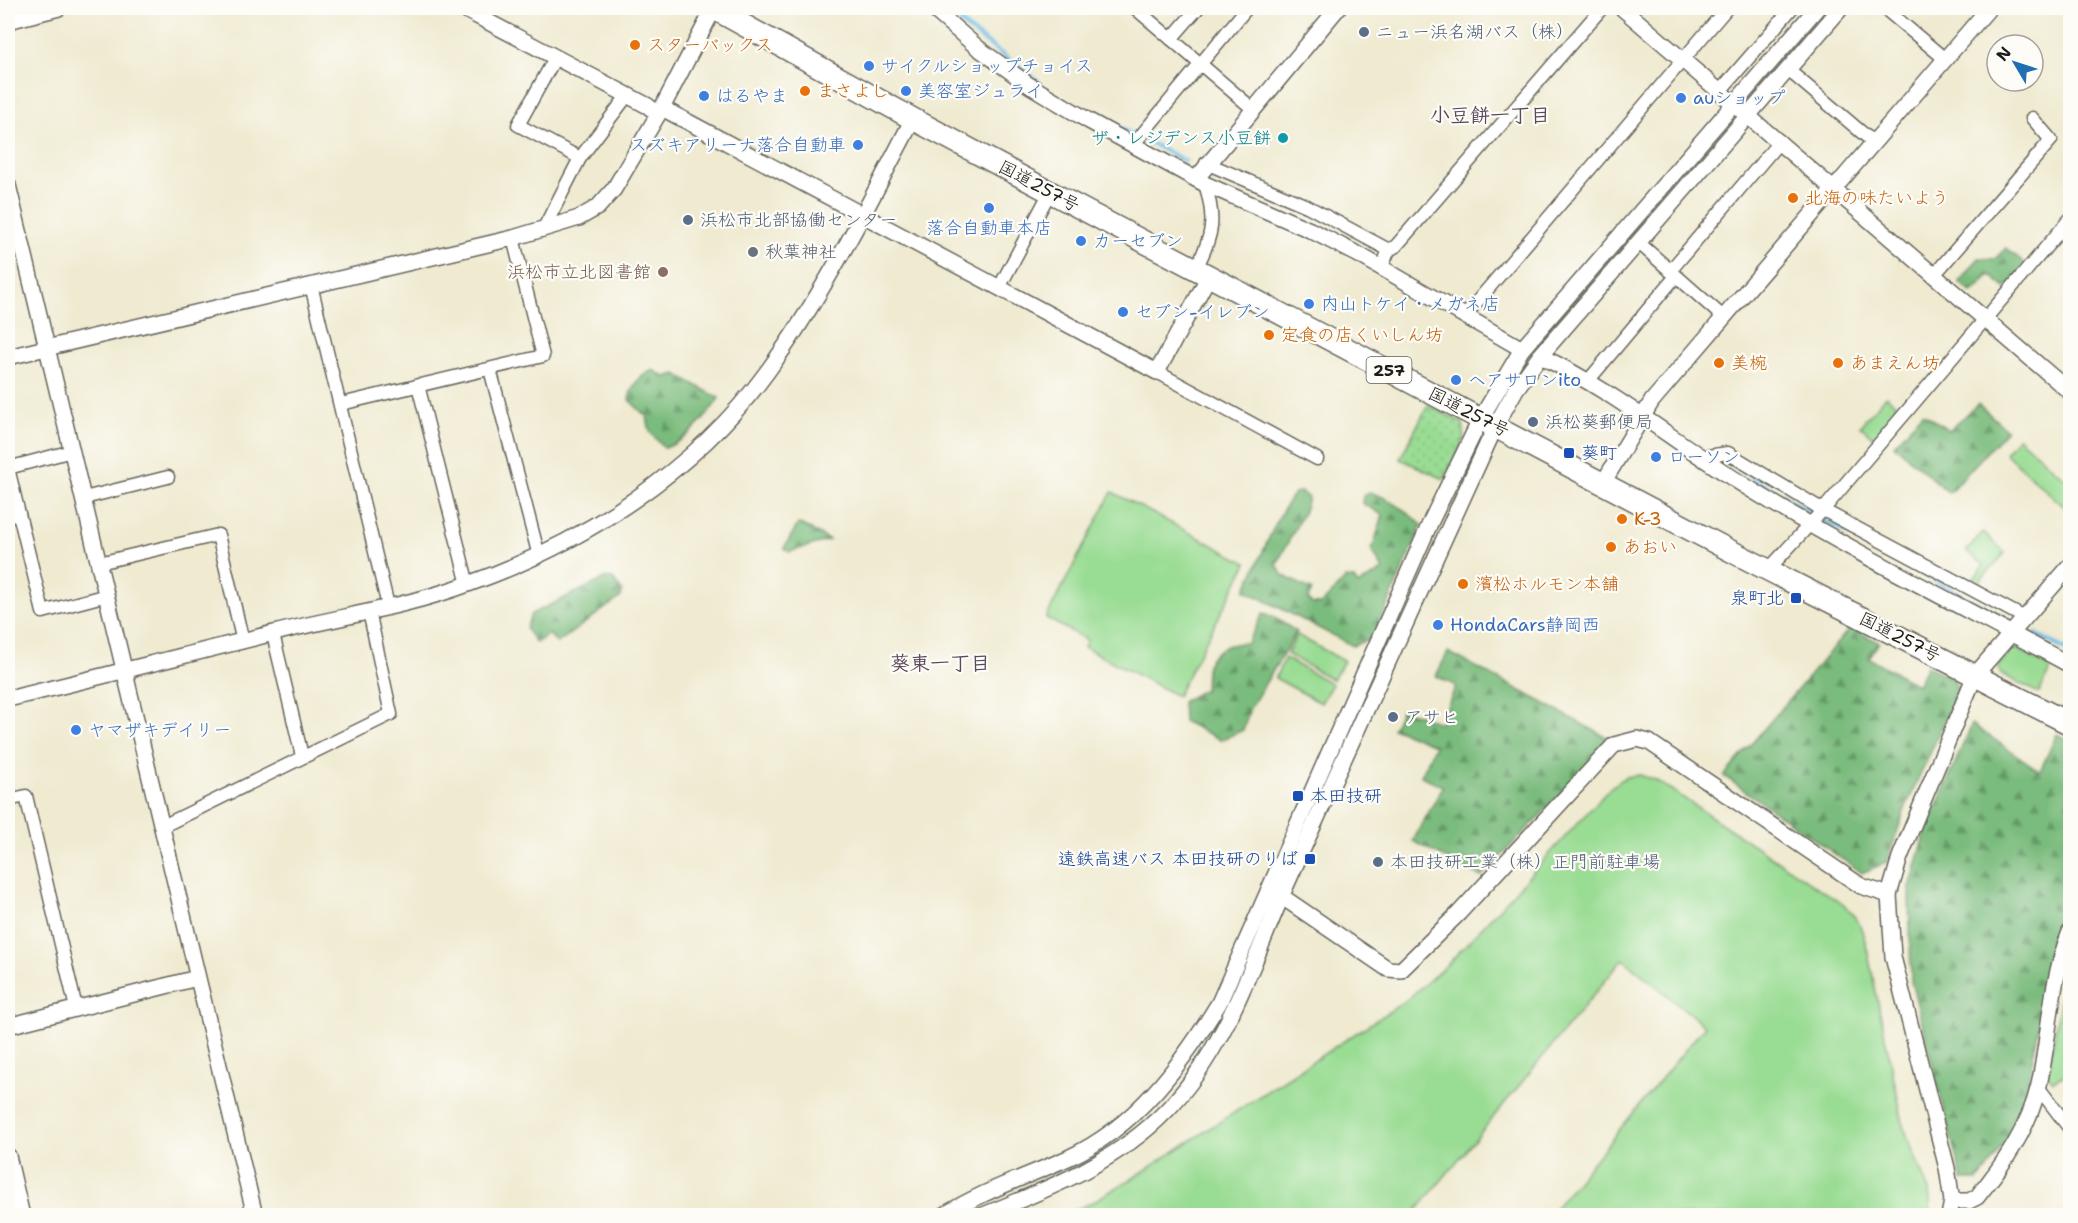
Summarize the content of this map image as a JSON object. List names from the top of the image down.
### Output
{
  "streets": {
    "highway": ["国道257号", "257"]
  },
  "districts": ["小豆餅一丁目", "葵東一丁目"],
  "places": {
    "other": [
      "ニュー浜名湖バス（株）",
      "スターバックス",
      "サイクルショップチョイス",
      "まさよし",
      "美容室ジュライ",
      "はるやま",
      "auショップ",
      "ザ・レジデンス小豆餅",
      "スズキアリーナ落合自動車",
      "北海の味たいよう",
      "落合自動車本店",
      "浜松市北部協働センター",
      "カーセブン",
      "秋葉神社",
      "浜松市立北図書館",
      "内山トケイ・メガネ店",
      "セブン-イレブン",
      "定食の店くいしん坊",
      "美椀",
      "あまえん坊",
      "ヘアサロンito",
      "浜松葵郵便局",
      "ローソン",
      "K-3",
      "あおい",
      "濱松ホルモン本舗",
      "HondaCars静岡西",
      "アサヒ",
      "ヤマザキデイリー",
      "本田技研工業（株）正門前駐車場"
    ],
    "transit": [
      "葵町",
      "泉町北",
      "本田技研",
      "遠鉄高速バス 本田技研のりば"
    ]
  },
  "north": "top left"
}
